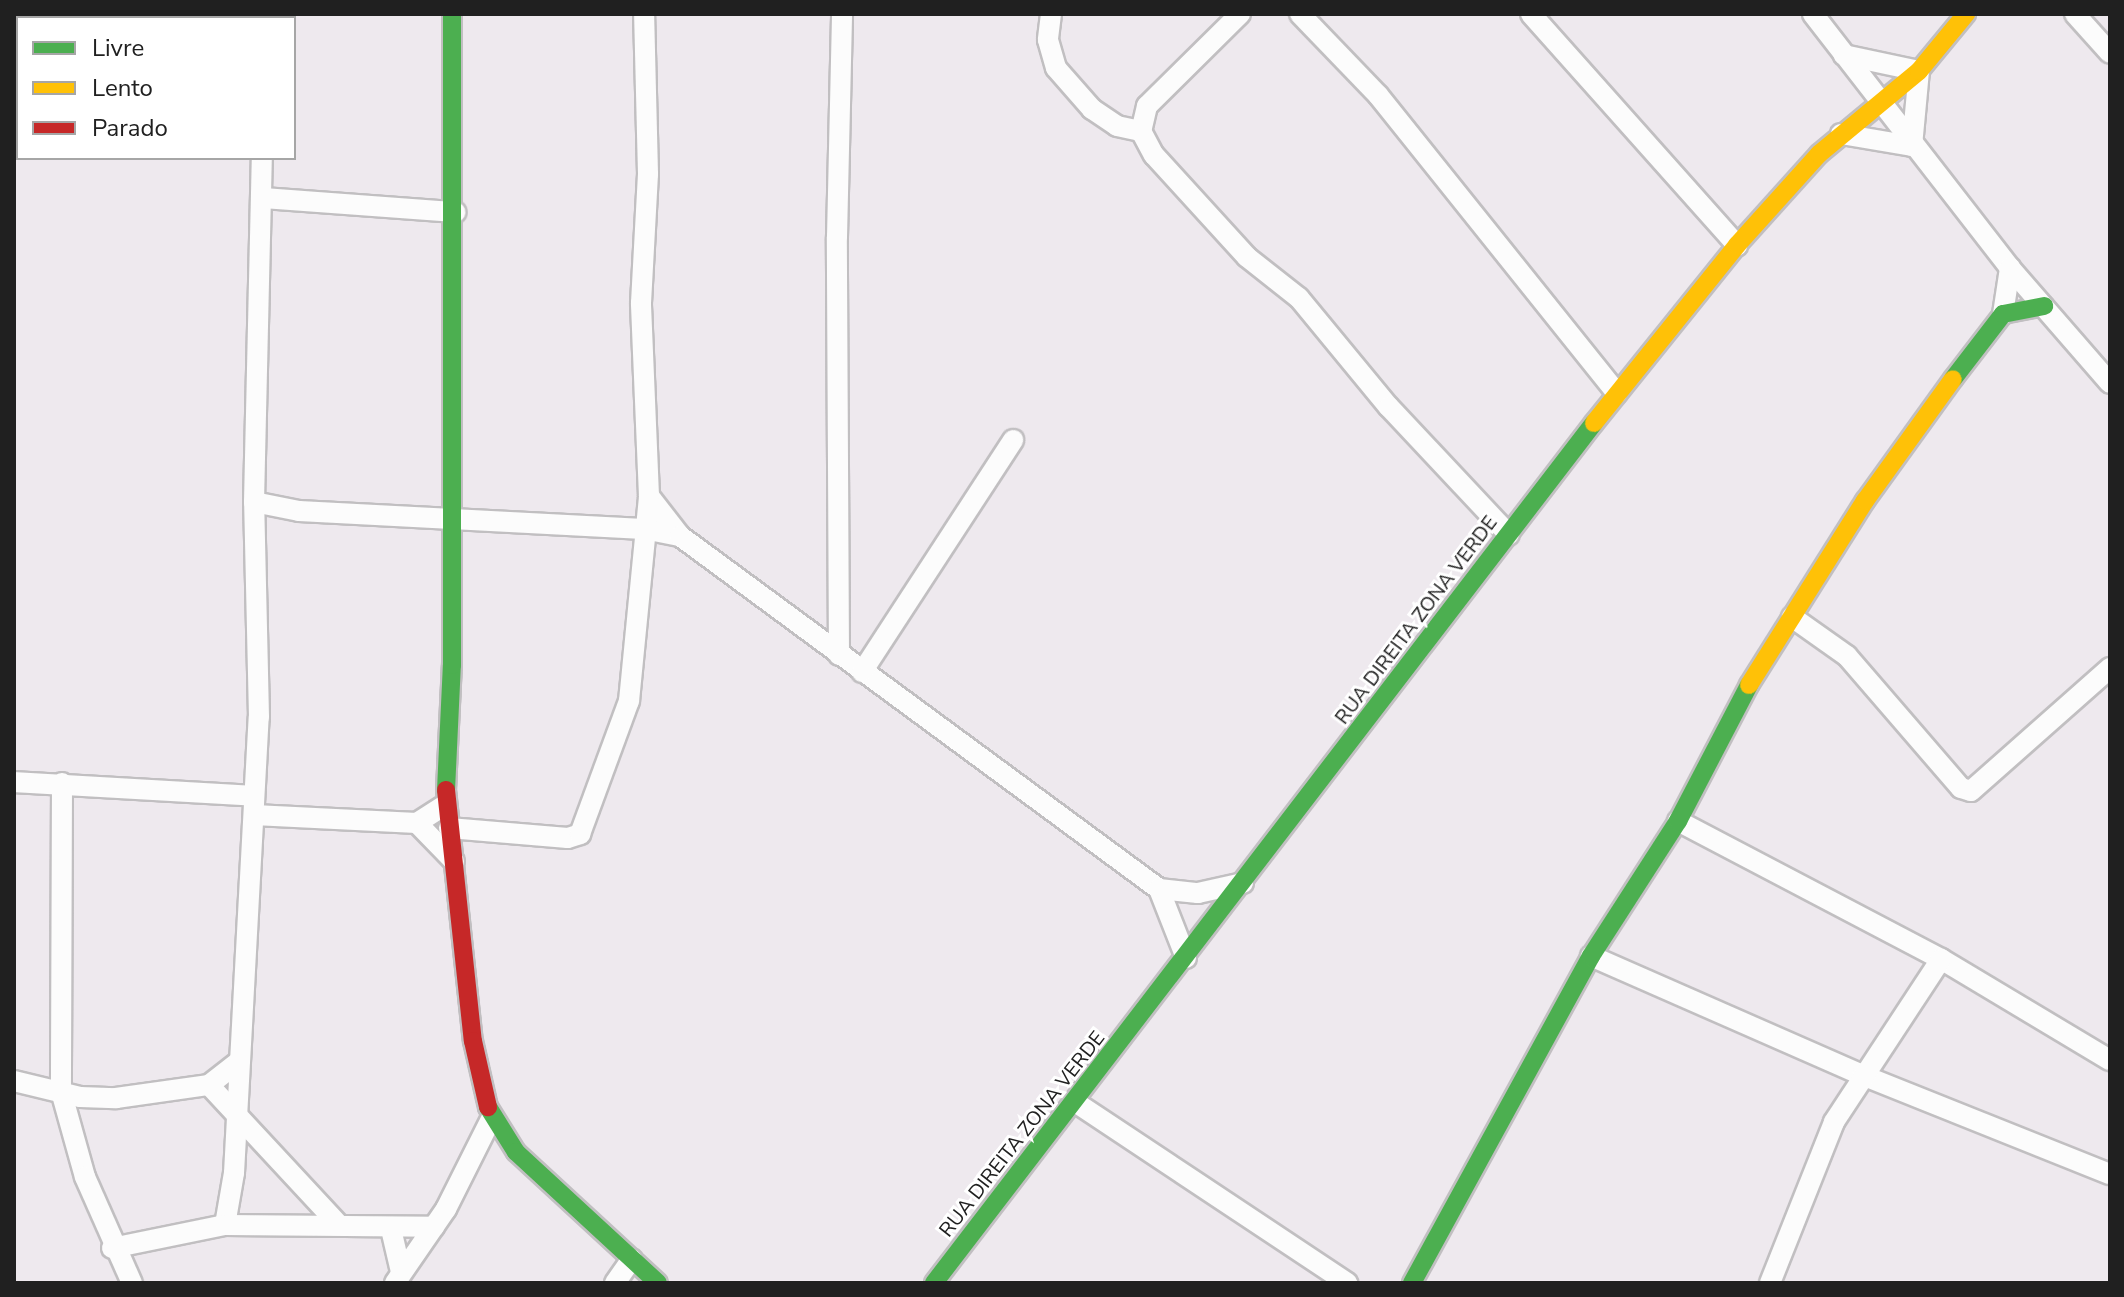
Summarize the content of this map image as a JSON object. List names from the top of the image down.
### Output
{
  "streets": {
    "street": ["RUA DIREITA ZONA VERDE"]
  },
  "legend": ["Livre", "Lento", "Parado"]
}
